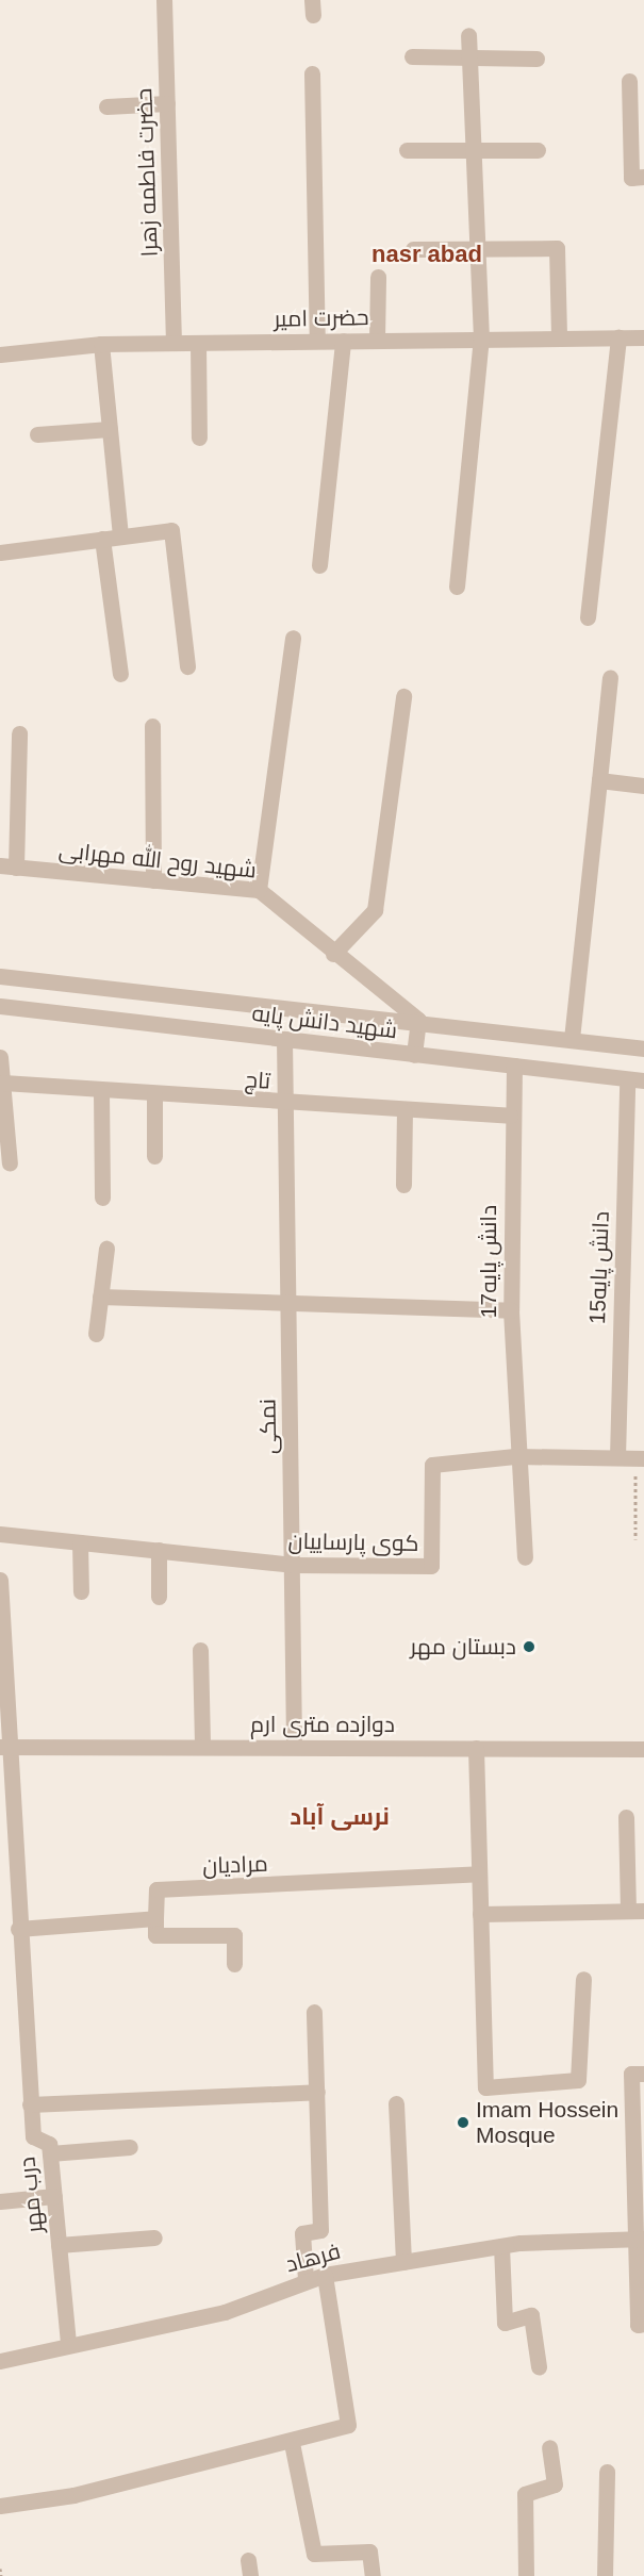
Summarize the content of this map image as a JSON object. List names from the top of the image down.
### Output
{
  "streets": {
    "street": [
      "حضرت فاطمه زهرا",
      "حضرت امیر",
      "شهید روح الله مهرابی",
      "شهید دانش پایه",
      "تاچ",
      "دانش پایه17",
      "دانش پایه15",
      "نمکی",
      "کوی پارساییان",
      "دوازده متری ارم",
      "مرادیان",
      "درب مهر",
      "فرهاد"
    ]
  },
  "crossings": [
    ["حضرت فاطمه زهرا", "حضرت امیر"],
    ["شهید روح الله مهرابی", "شهید دانش پایه"],
    ["شهید دانش پایه", "دانش پایه17"],
    ["شهید دانش پایه", "دانش پایه15"],
    ["شهید دانش پایه", "نمکی"],
    ["تاچ", "دانش پایه17"],
    ["تاچ", "نمکی"],
    ["دانش پایه17", "کوی پارساییان"],
    ["دانش پایه15", "کوی پارساییان"],
    ["نمکی", "کوی پارساییان"],
    ["نمکی", "دوازده متری ارم"],
    ["دوازده متری ارم", "درب مهر"],
    ["درب مهر", "فرهاد"]
  ],
  "districts": ["nasr abad", "نرسی آباد"],
  "places": ["دبستان مهر", "Imam Hossein Mosque"]
}
